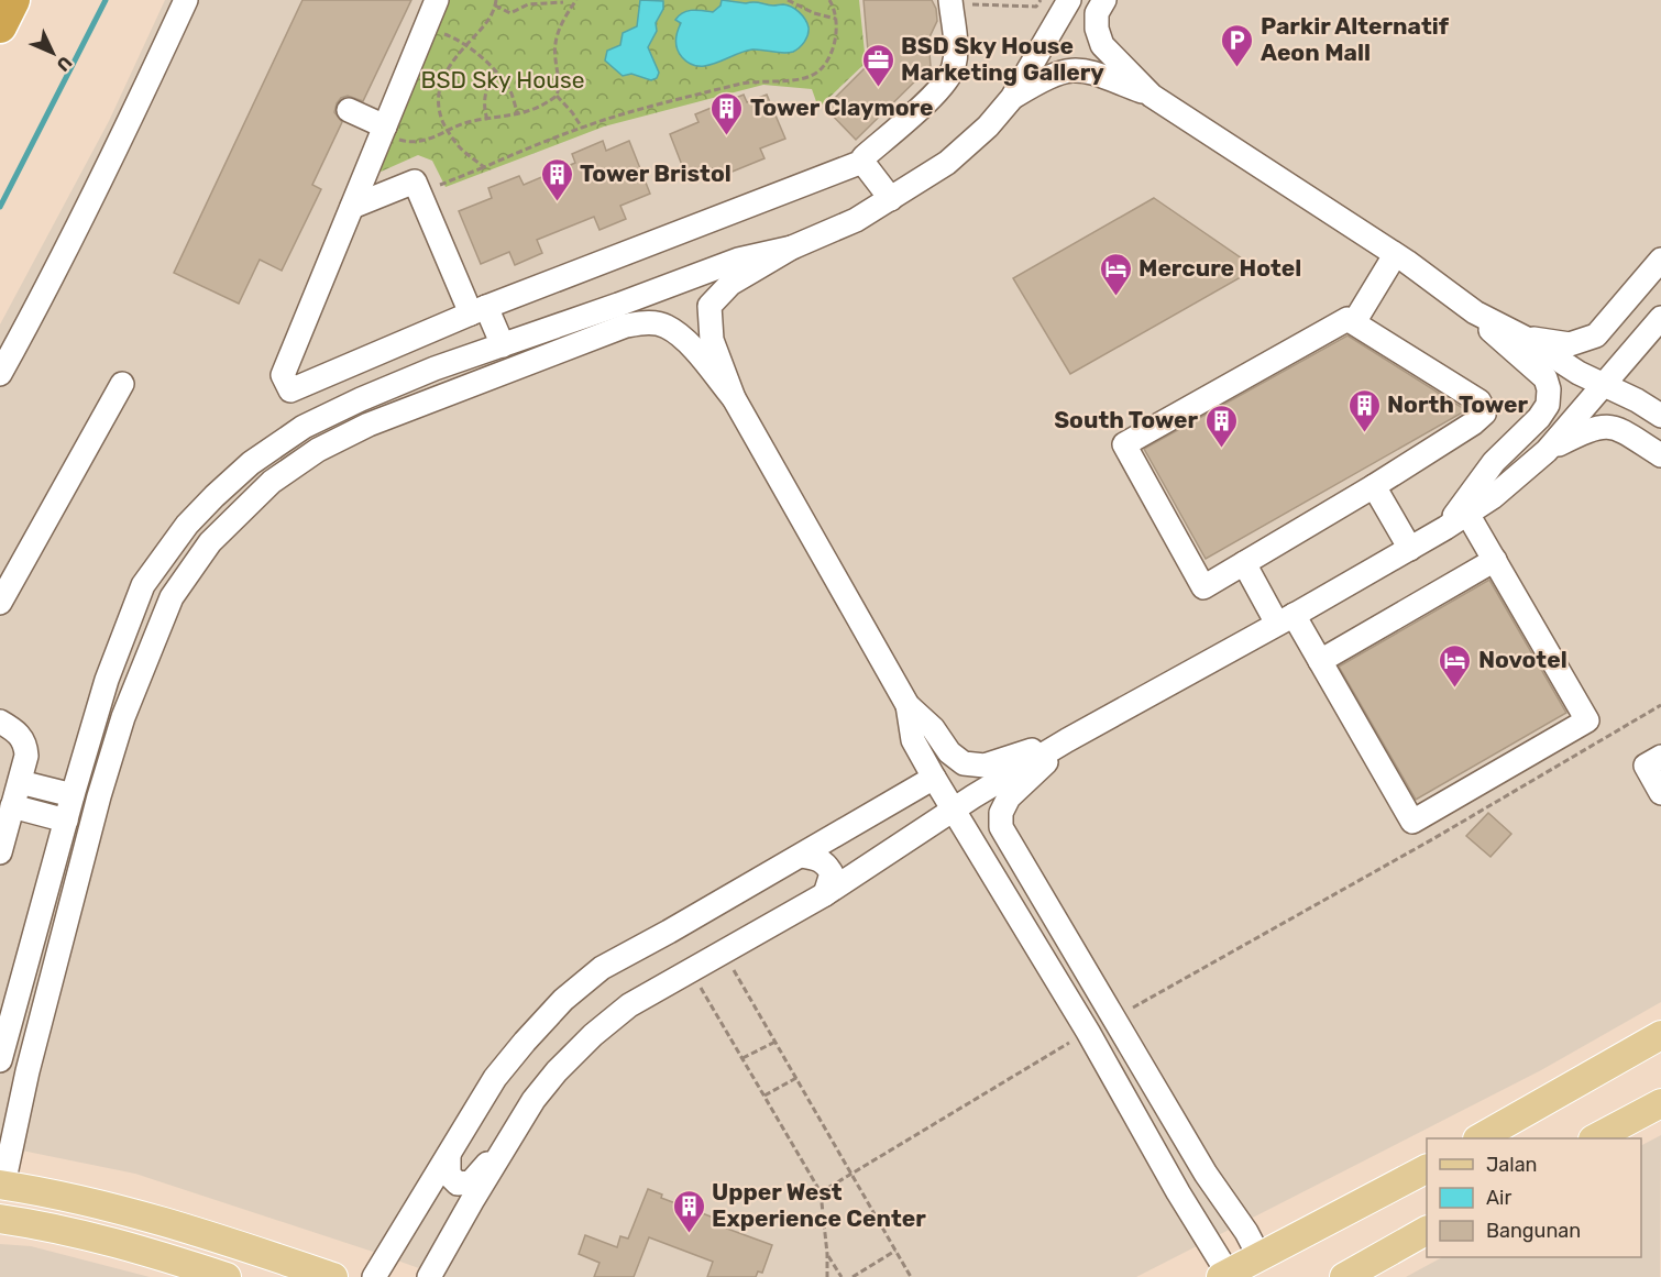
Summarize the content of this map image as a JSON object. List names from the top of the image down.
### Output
{
  "parks": ["BSD Sky House"],
  "places": {
    "parking": ["Parkir Alternatif Aeon Mall"],
    "office": ["BSD Sky House Marketing Gallery"],
    "building": [
      "Tower Claymore",
      "Tower Bristol",
      "North Tower",
      "South Tower",
      "Upper West Experience Center"
    ],
    "hotel": ["Mercure Hotel", "Novotel"]
  },
  "legend": ["Jalan", "Air", "Bangunan"],
  "north": "bottom right"
}
